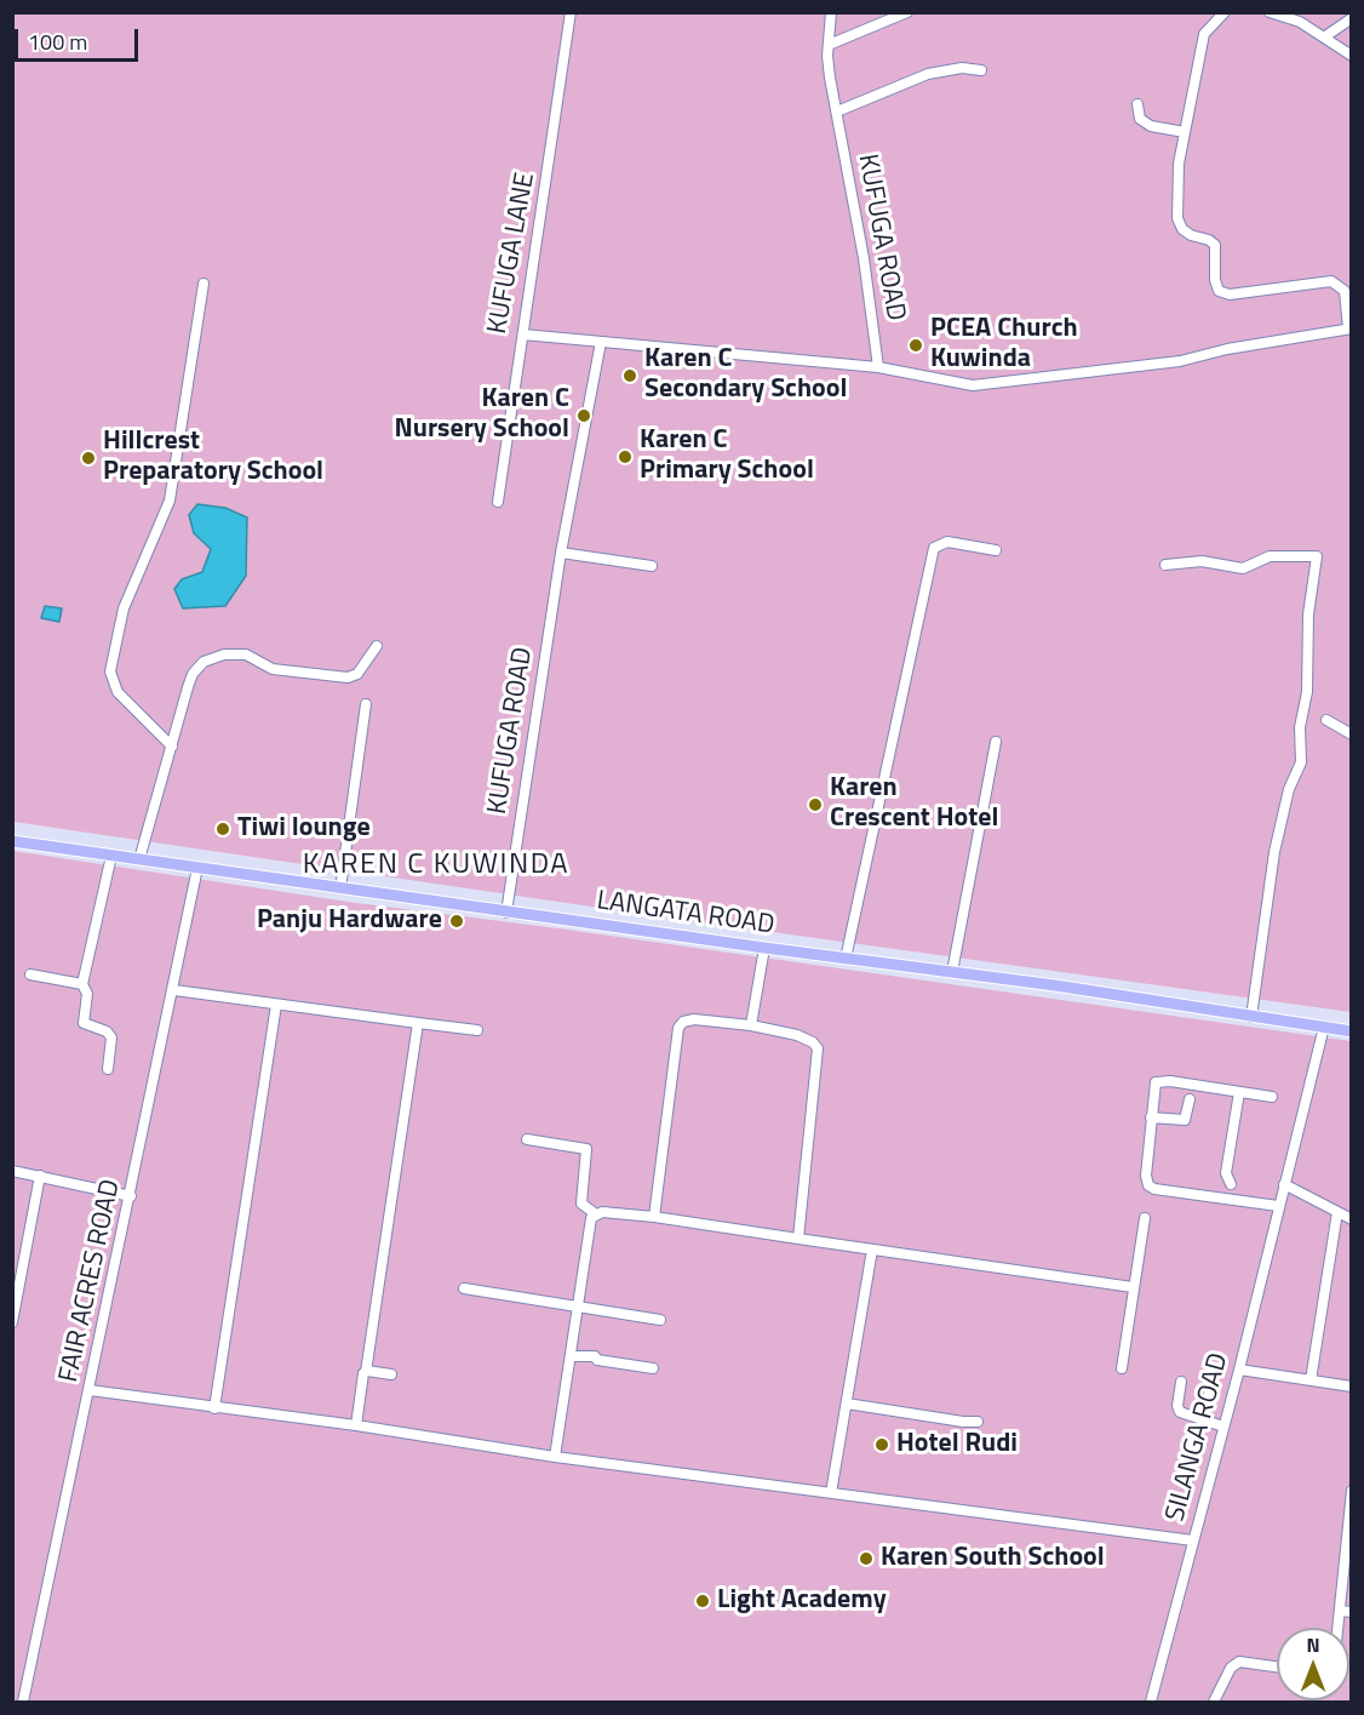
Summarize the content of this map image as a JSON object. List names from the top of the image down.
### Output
{
  "streets": {
    "main road": ["LANGATA ROAD"],
    "street": [
      "KUFUGA ROAD",
      "KUFUGA LANE",
      "FAIR ACRES ROAD",
      "SILANGA ROAD"
    ]
  },
  "crossings": [
    ["KUFUGA ROAD", "LANGATA ROAD"],
    ["LANGATA ROAD", "FAIR ACRES ROAD"],
    ["LANGATA ROAD", "SILANGA ROAD"]
  ],
  "districts": ["KAREN C KUWINDA"],
  "places": [
    "PCEA Church Kuwinda",
    "Karen C Secondary School",
    "Karen C Nursery School",
    "Karen C Primary School",
    "Hillcrest Preparatory School",
    "Karen Crescent Hotel",
    "Tiwi lounge",
    "Panju Hardware",
    "Hotel Rudi",
    "Karen South School",
    "Light Academy"
  ],
  "scale_bar": "100 m",
  "north": "top"
}
